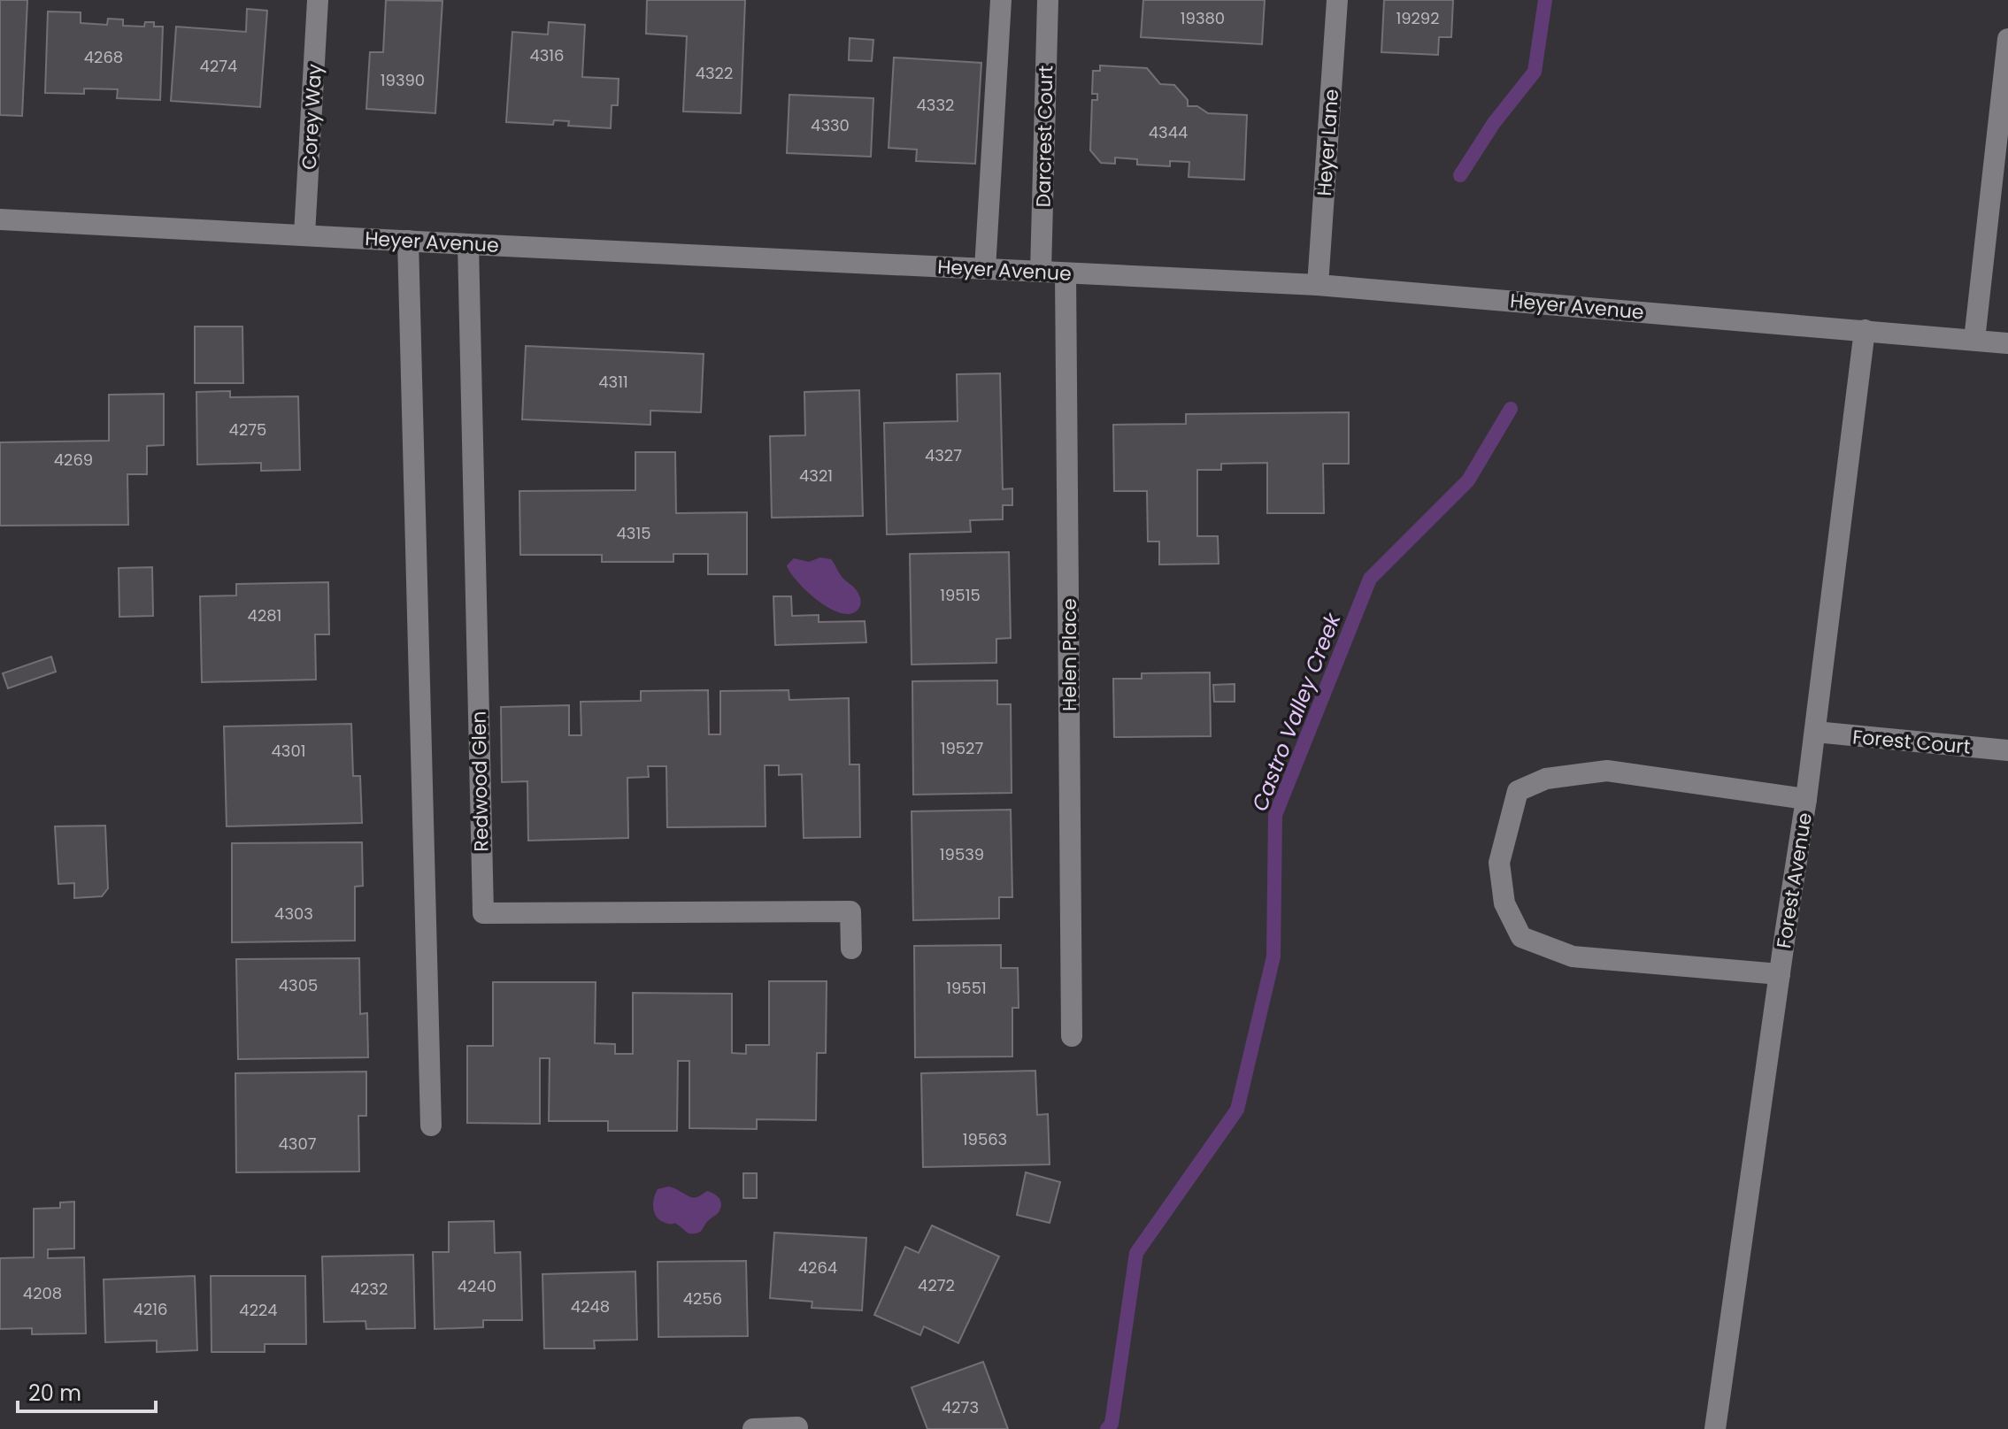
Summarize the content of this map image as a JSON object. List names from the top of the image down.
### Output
{
  "streets": {
    "street": [
      "Corey Way",
      "Darcrest Court",
      "Heyer Lane",
      "Heyer Avenue",
      "Helen Place",
      "Forest Court",
      "Redwood Glen",
      "Forest Avenue"
    ]
  },
  "crossings": [
    ["Corey Way", "Heyer Avenue"],
    ["Darcrest Court", "Heyer Avenue"],
    ["Heyer Lane", "Heyer Avenue"],
    ["Heyer Avenue", "Helen Place"],
    ["Heyer Avenue", "Redwood Glen"],
    ["Heyer Avenue", "Forest Avenue"],
    ["Forest Court", "Forest Avenue"]
  ],
  "water": ["Castro Valley Creek"],
  "house_numbers": [
    "19380",
    "19292",
    "4316",
    "4268",
    "4274",
    "4322",
    "19390",
    "4332",
    "4330",
    "4344",
    "4311",
    "4275",
    "4327",
    "4269",
    "4321",
    "4315",
    "19515",
    "4281",
    "19527",
    "4301",
    "19539",
    "4303",
    "4305",
    "19551",
    "19563",
    "4307",
    "4264",
    "4272",
    "4240",
    "4232",
    "4208",
    "4256",
    "4248",
    "4216",
    "4224",
    "4273"
  ],
  "scale_bar": "20 m"
}
